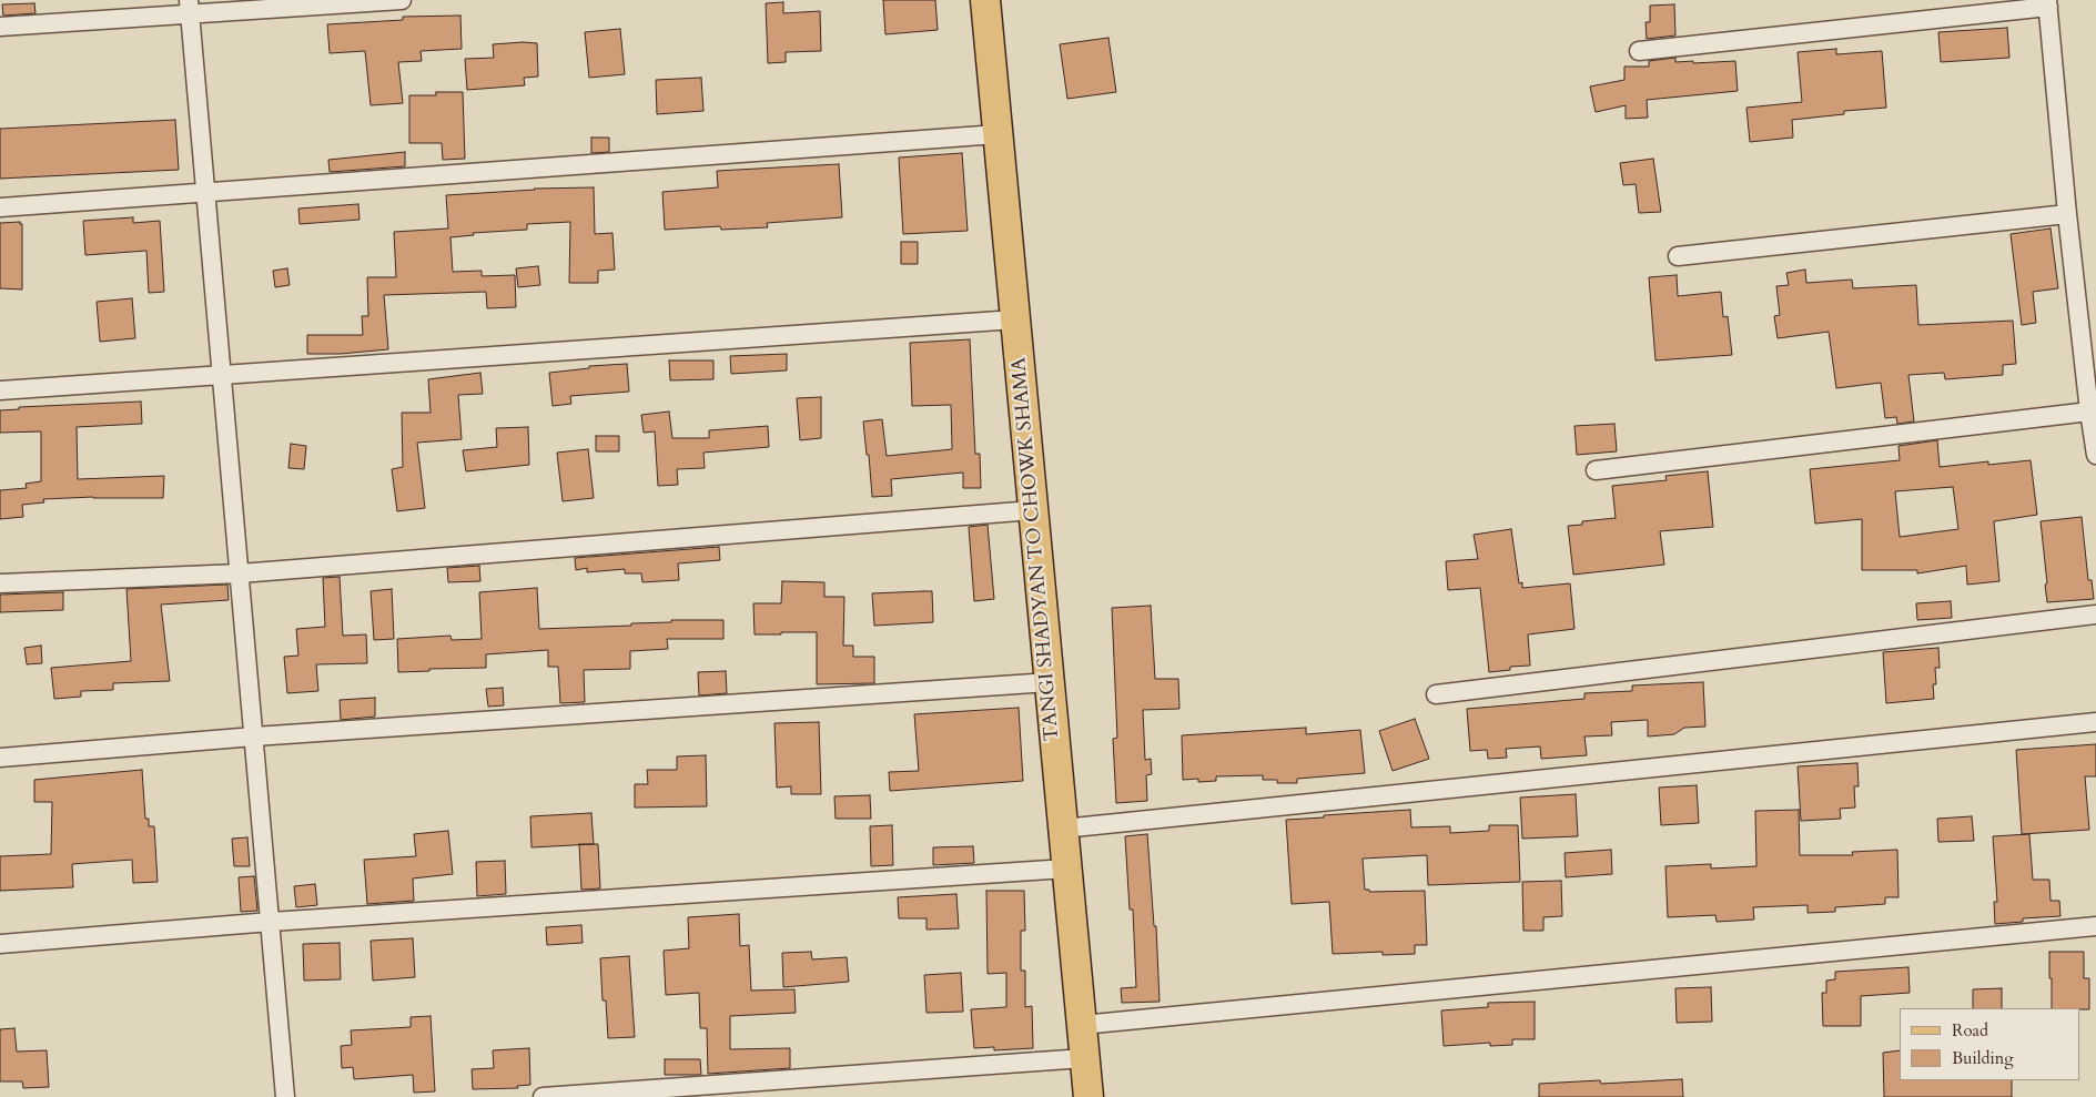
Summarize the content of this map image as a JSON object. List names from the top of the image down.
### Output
{
  "streets": {
    "main road": ["TANGI SHADYAN TO CHOWK SHAMA"]
  },
  "legend": ["Road", "Building"]
}
